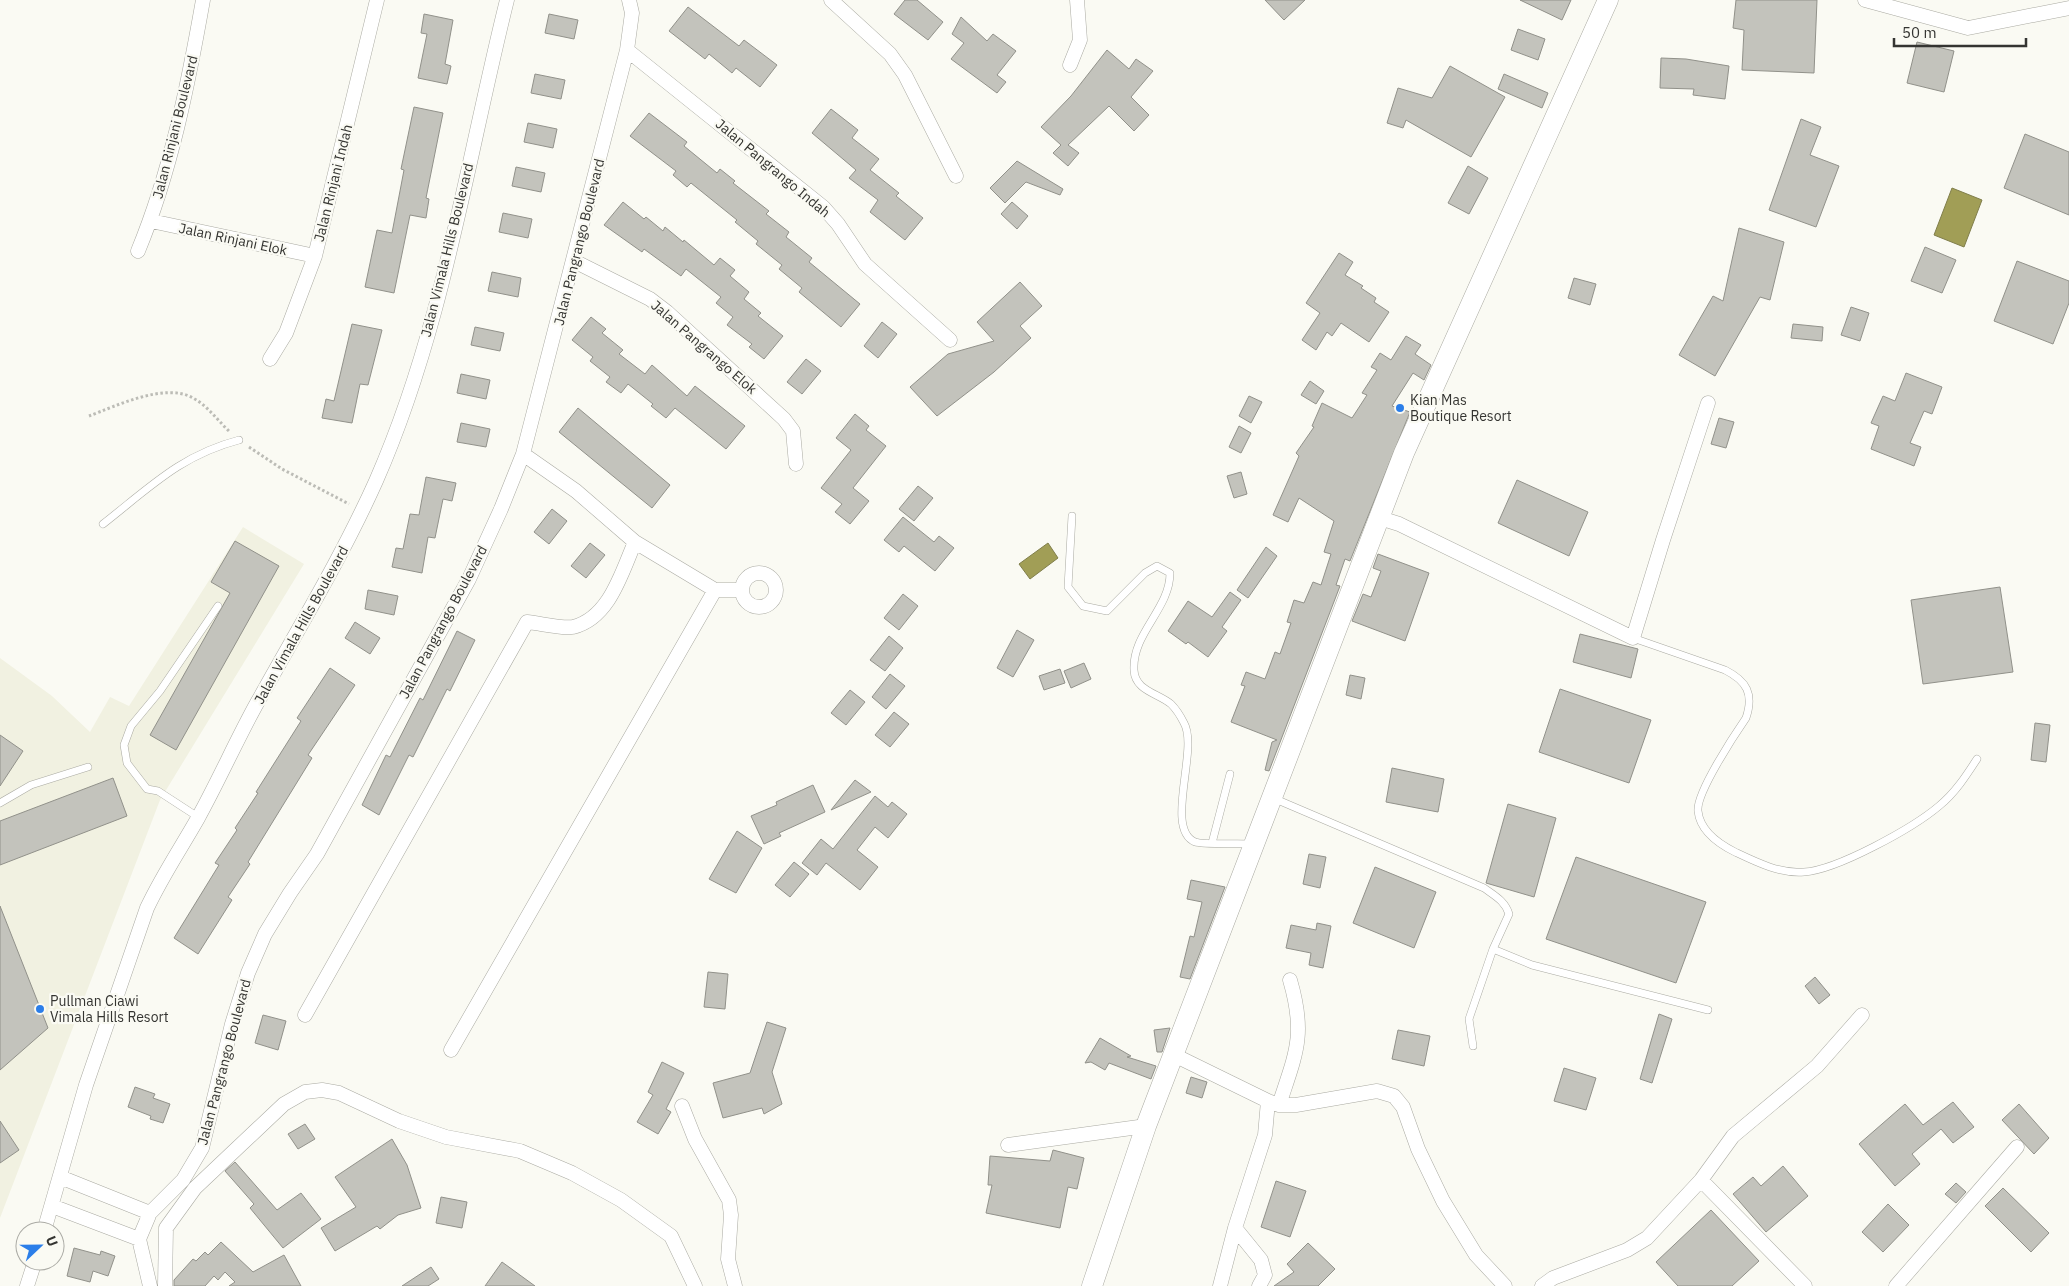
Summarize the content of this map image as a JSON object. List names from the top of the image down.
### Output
{
  "streets": {
    "street": [
      "Jalan Rinjani Boulevard",
      "Jalan Pangrango Indah",
      "Jalan Rinjani Indah",
      "Jalan Rinjani Elok",
      "Jalan Pangrango Boulevard",
      "Jalan Vimala Hills Boulevard",
      "Jalan Pangrango Elok"
    ]
  },
  "crossings": [
    ["Jalan Rinjani Boulevard", "Jalan Rinjani Elok"],
    ["Jalan Pangrango Indah", "Jalan Pangrango Boulevard"],
    ["Jalan Rinjani Indah", "Jalan Rinjani Elok"],
    ["Jalan Pangrango Boulevard", "Jalan Pangrango Elok"]
  ],
  "places": ["Kian Mas Boutique Resort", "Pullman Ciawi Vimala Hills Resort"],
  "scale_bar": "50 m",
  "north": "right"
}
